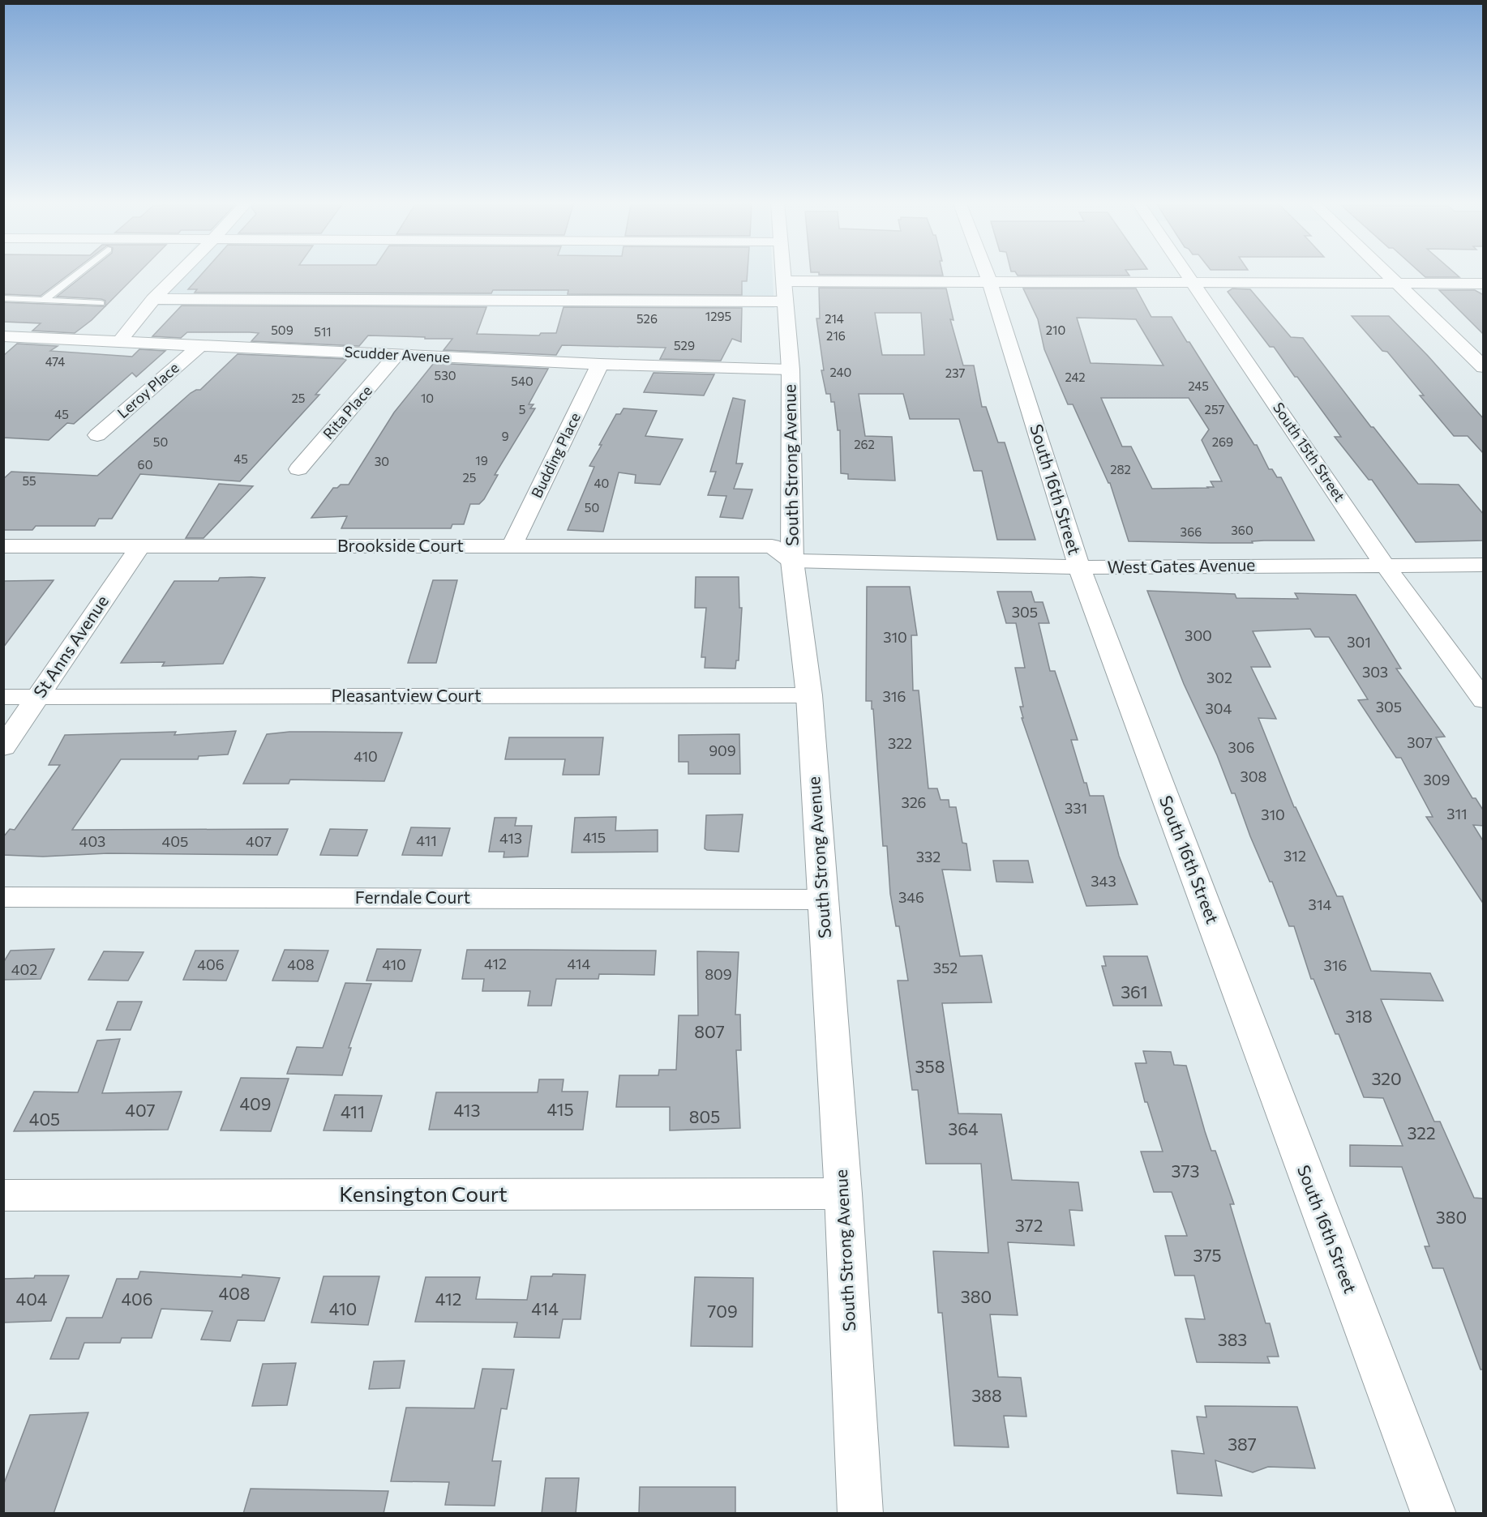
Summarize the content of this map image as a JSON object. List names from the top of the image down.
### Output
{
  "streets": {
    "street": [
      "Scudder Avenue",
      "Leroy Place",
      "Rita Place",
      "South 15th Street",
      "Budding Place",
      "South Strong Avenue",
      "South 16th Street",
      "Brookside Court",
      "West Gates Avenue",
      "St Anns Avenue",
      "Pleasantview Court",
      "Ferndale Court",
      "Kensington Court"
    ]
  },
  "crossings": [
    ["Scudder Avenue", "Leroy Place"],
    ["Scudder Avenue", "Rita Place"],
    ["Scudder Avenue", "Budding Place"],
    ["Scudder Avenue", "South Strong Avenue"],
    ["South 15th Street", "West Gates Avenue"],
    ["Budding Place", "Brookside Court"],
    ["South Strong Avenue", "Brookside Court"],
    ["South Strong Avenue", "West Gates Avenue"],
    ["South Strong Avenue", "Pleasantview Court"],
    ["South Strong Avenue", "Ferndale Court"],
    ["South Strong Avenue", "Kensington Court"],
    ["South 16th Street", "West Gates Avenue"],
    ["Brookside Court", "West Gates Avenue"],
    ["Brookside Court", "St Anns Avenue"],
    ["St Anns Avenue", "Pleasantview Court"]
  ],
  "house_numbers": [
    "1295",
    "526",
    "214",
    "509",
    "210",
    "511",
    "216",
    "529",
    "474",
    "240",
    "237",
    "530",
    "242",
    "540",
    "245",
    "25",
    "10",
    "5",
    "257",
    "45",
    "9",
    "50",
    "269",
    "262",
    "45",
    "19",
    "30",
    "60",
    "282",
    "25",
    "55",
    "40",
    "50",
    "360",
    "366",
    "305",
    "300",
    "310",
    "301",
    "303",
    "302",
    "316",
    "305",
    "304",
    "307",
    "322",
    "306",
    "909",
    "410",
    "308",
    "309",
    "326",
    "331",
    "311",
    "310",
    "415",
    "413",
    "411",
    "403",
    "405",
    "407",
    "312",
    "332",
    "343",
    "346",
    "314",
    "412",
    "414",
    "406",
    "408",
    "410",
    "316",
    "352",
    "402",
    "809",
    "361",
    "318",
    "807",
    "358",
    "320",
    "409",
    "415",
    "407",
    "413",
    "411",
    "805",
    "405",
    "364",
    "322",
    "373",
    "380",
    "372",
    "375",
    "408",
    "380",
    "404",
    "406",
    "412",
    "410",
    "414",
    "709",
    "383",
    "388",
    "387"
  ]
}
